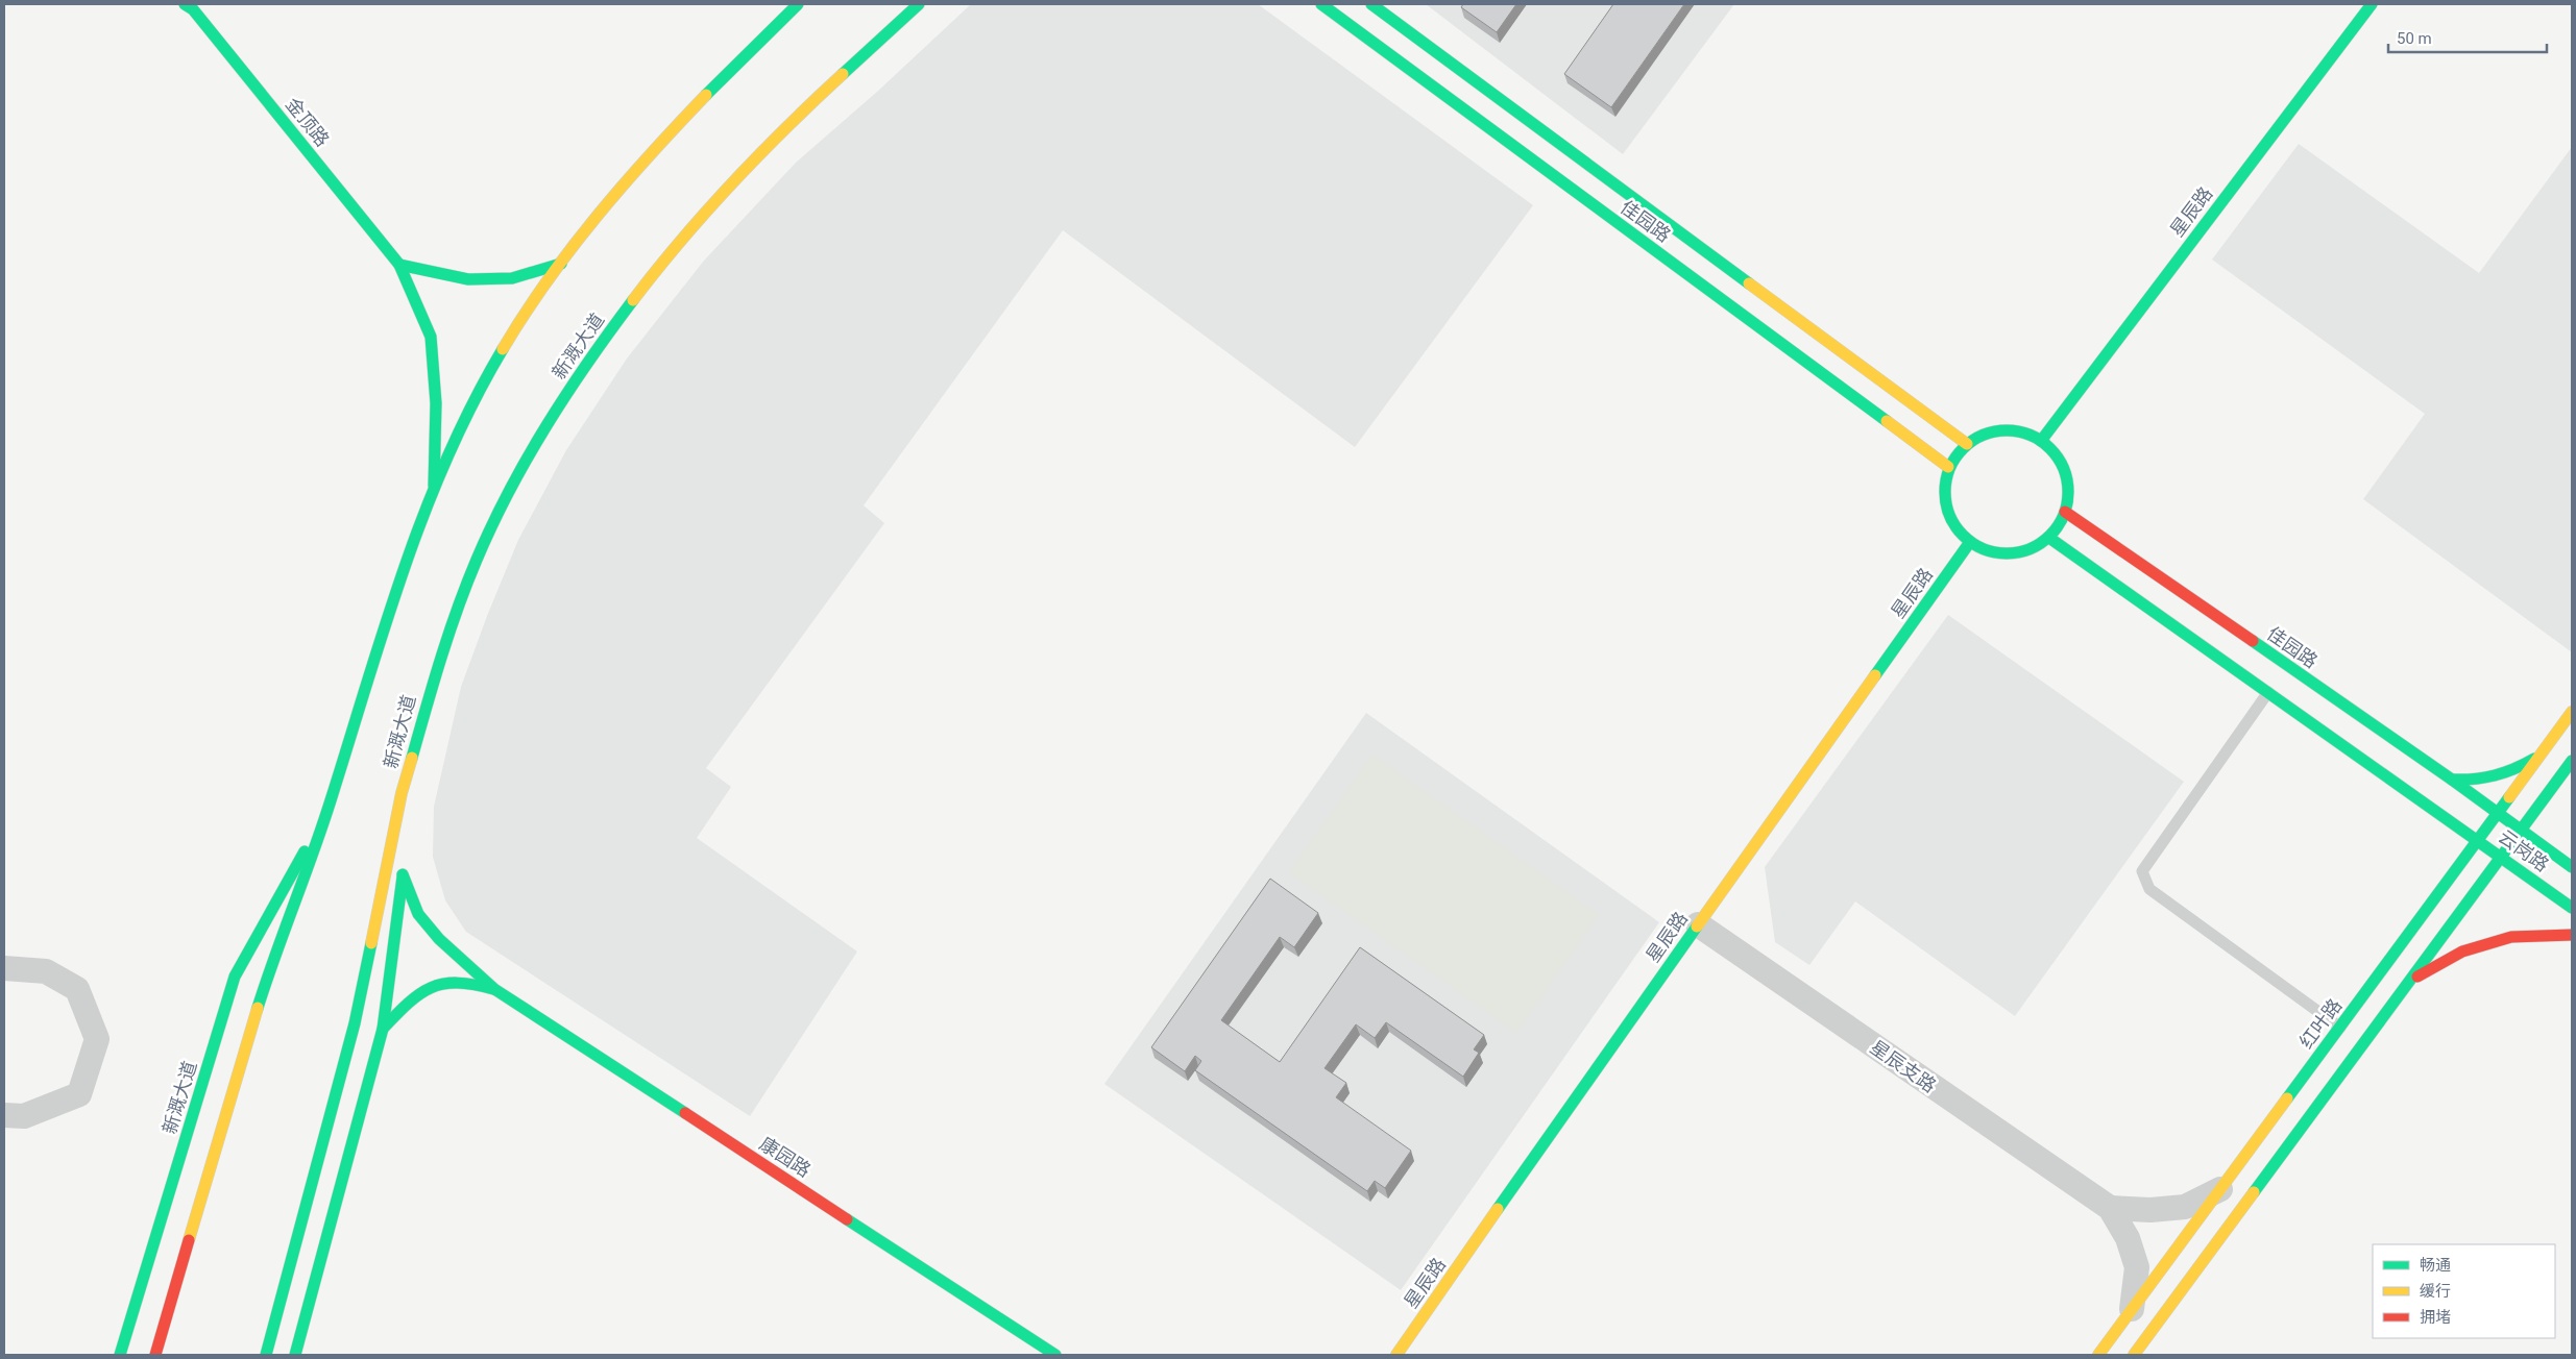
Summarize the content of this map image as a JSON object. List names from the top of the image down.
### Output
{
  "streets": {
    "main road": [
      "金顶路",
      "星辰路",
      "佳园路",
      "新溉大道",
      "云岗路",
      "红叶路",
      "康园路"
    ],
    "street": ["星辰支路"]
  },
  "crossings": [
    ["金顶路", "新溉大道"],
    ["星辰路", "佳园路"],
    ["星辰路", "星辰支路"],
    ["佳园路", "云岗路"],
    ["佳园路", "红叶路"],
    ["云岗路", "红叶路"]
  ],
  "legend": ["畅通", "缓行", "拥堵"],
  "scale_bar": "50 m"
}
